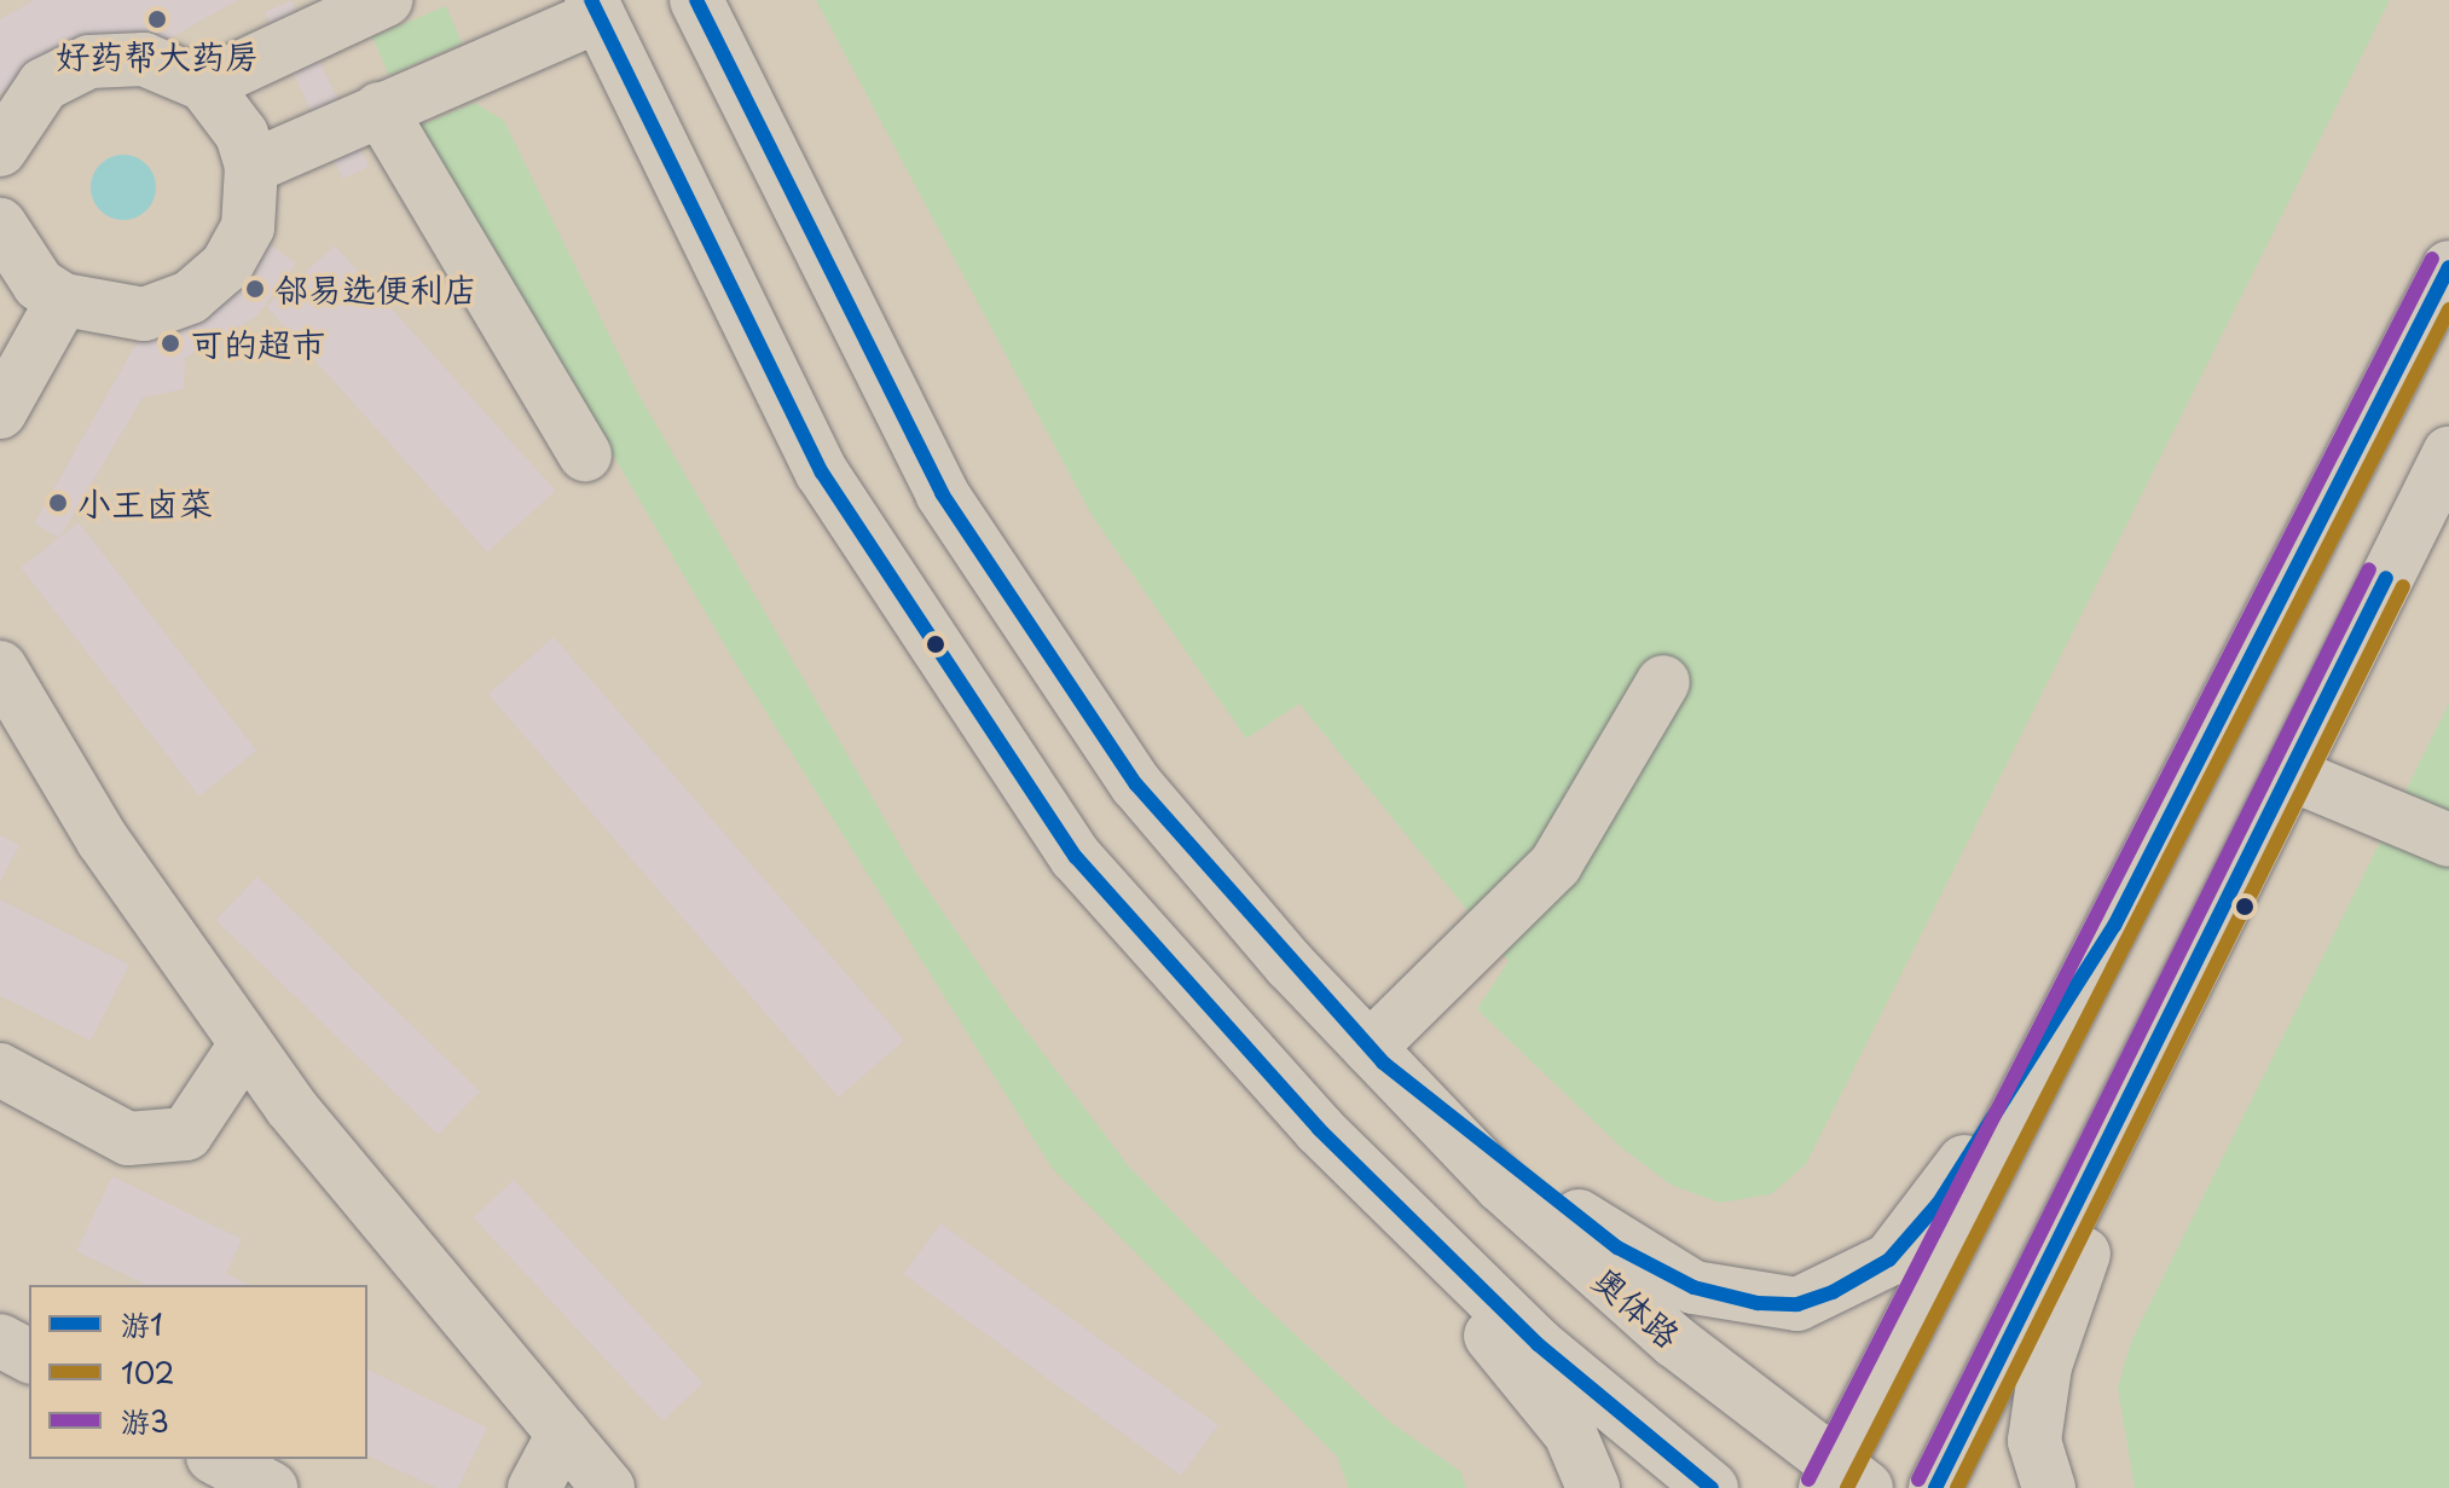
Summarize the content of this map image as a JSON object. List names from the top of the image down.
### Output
{
  "streets": {
    "main road": ["奥体路"]
  },
  "places": [
    "好药帮大药房",
    "邻易选便利店",
    "可的超市",
    "小王卤菜"
  ],
  "lines": ["transit line 游1", "transit line 游3", "transit line 102"],
  "legend": ["游1", "102", "游3"]
}
